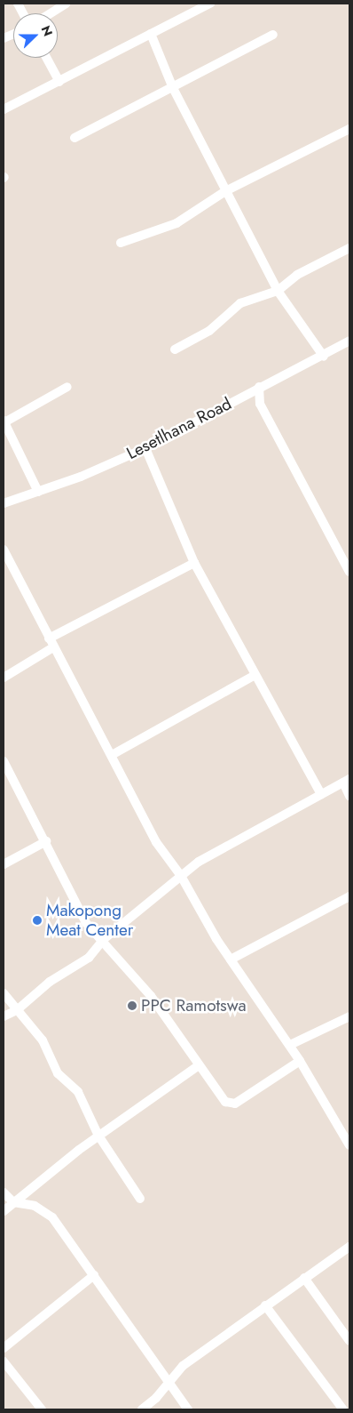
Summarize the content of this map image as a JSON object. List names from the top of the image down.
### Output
{
  "streets": {
    "street": ["Lesetlhana Road"]
  },
  "places": ["Makopong Meat Center", "PPC Ramotswa"],
  "north": "right"
}
